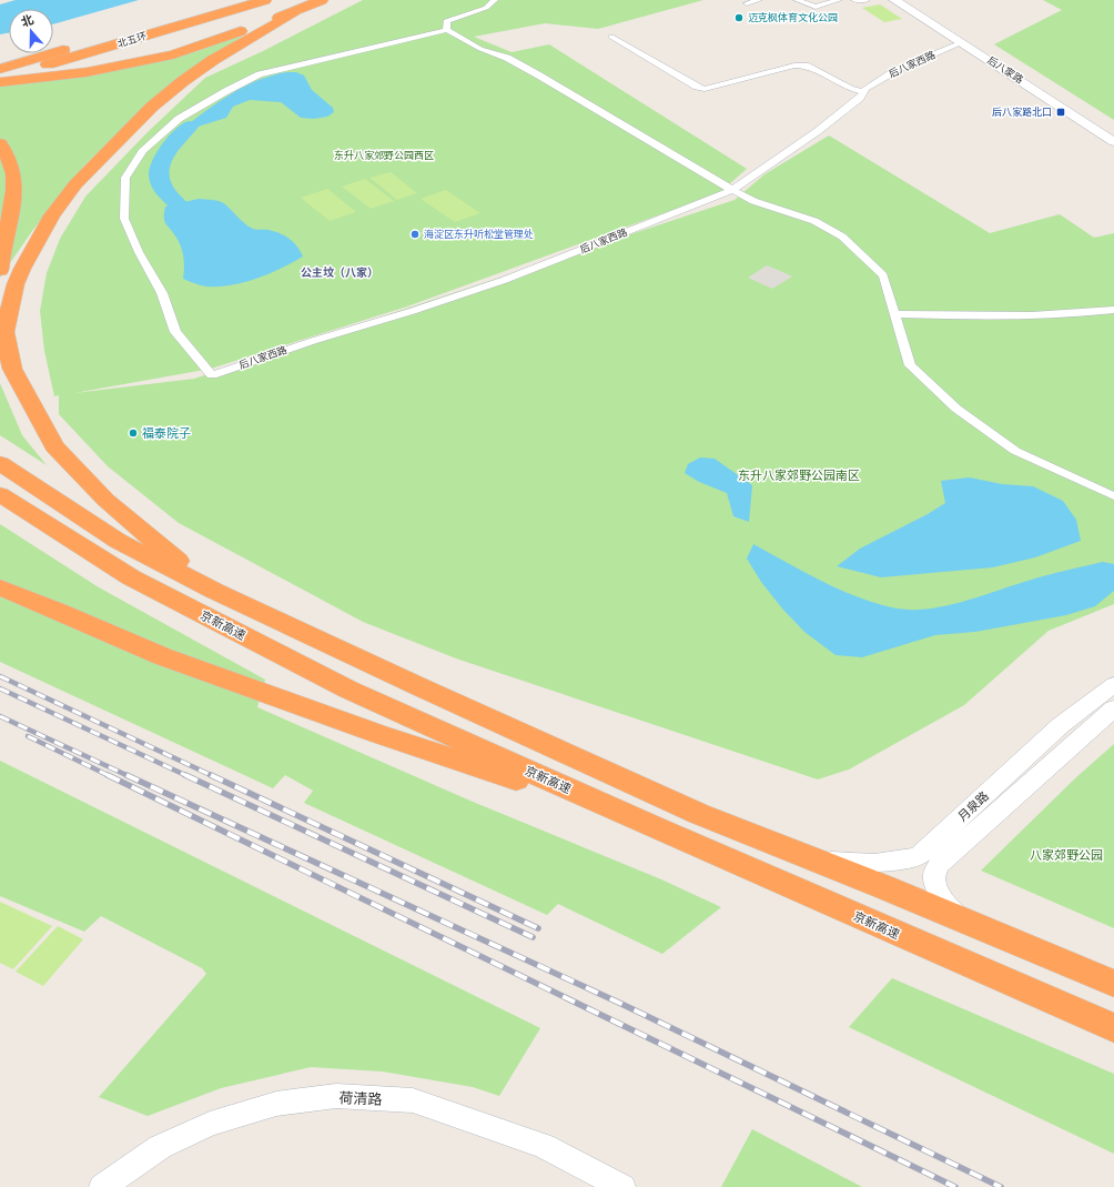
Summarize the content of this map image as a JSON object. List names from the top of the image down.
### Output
{
  "streets": {
    "highway": ["北五环", "京新高速"],
    "main road": ["后八家路", "月泉路", "荷清路"],
    "street": ["后八家西路"]
  },
  "crossings": [
    ["后八家西路", "后八家路"]
  ],
  "districts": ["公主坟（八家）"],
  "parks": ["东升八家郊野公园西区", "东升八家郊野公园南区", "八家郊野公园"],
  "places": {
    "other": ["迈克枫体育文化公园", "海淀区东升听松堂管理处", "福泰院子"],
    "transit": ["后八家路北口"]
  },
  "north": "top"
}
